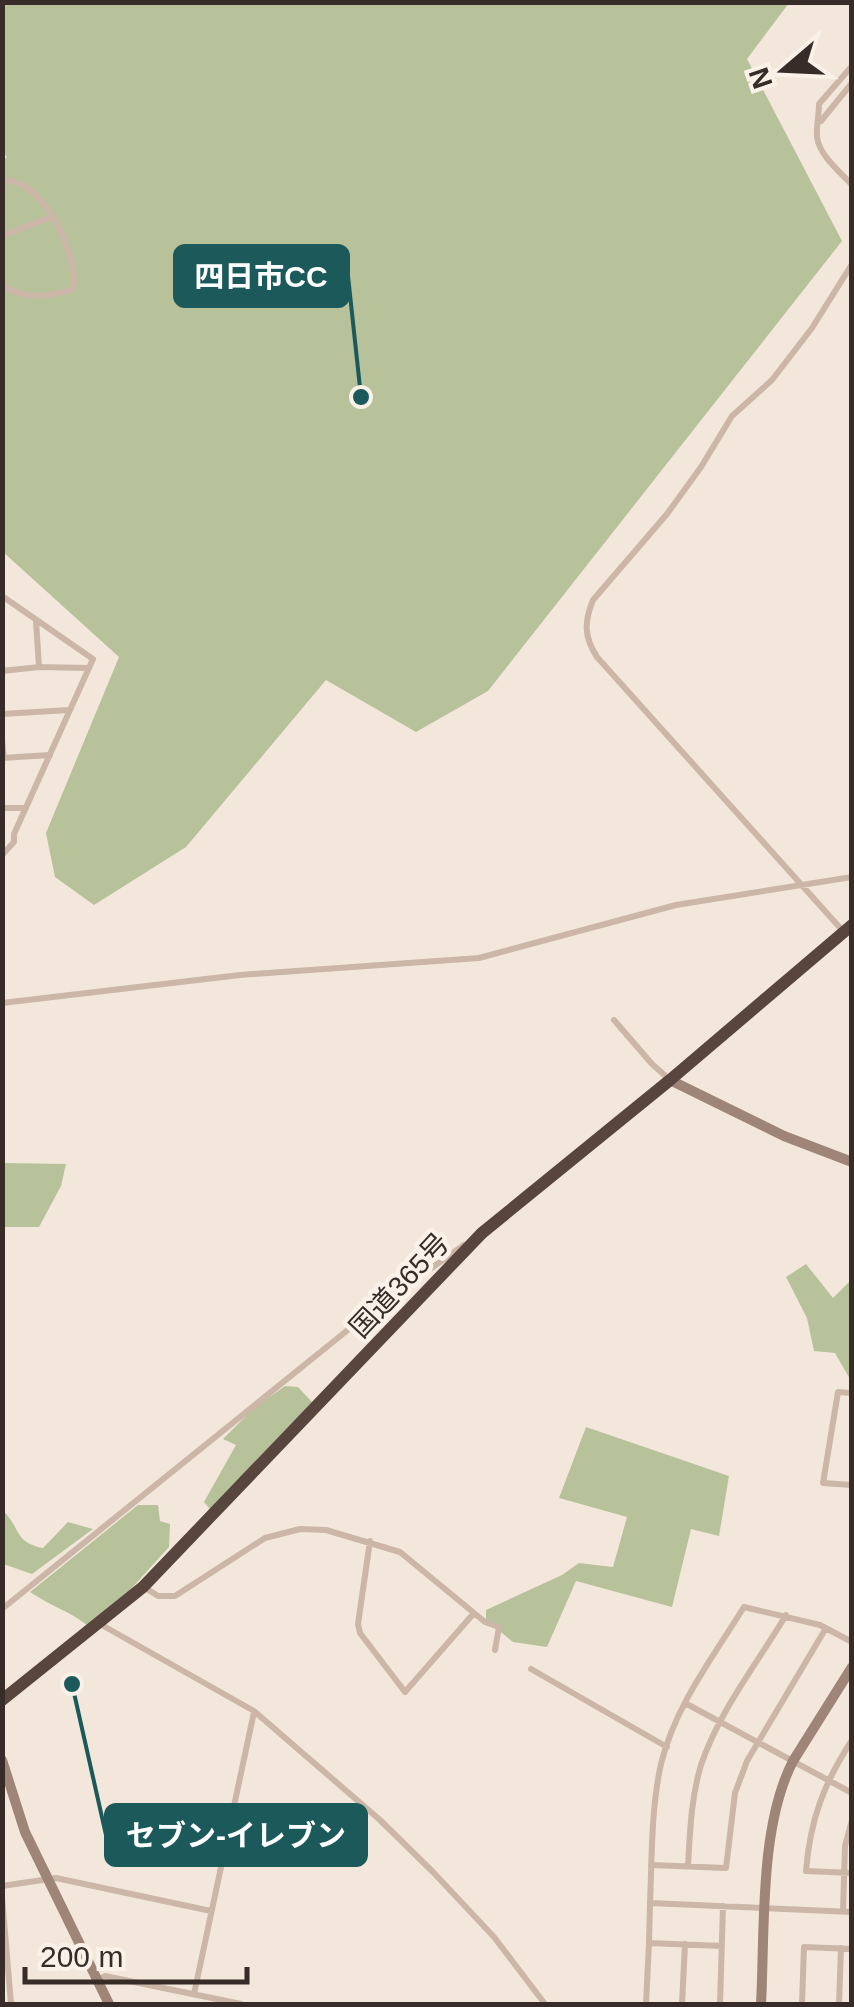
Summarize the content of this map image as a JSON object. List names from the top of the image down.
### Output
{
  "streets": {
    "highway": ["国道365号"]
  },
  "places": ["四日市CC", "セブン-イレブン"],
  "scale_bar": "200 m",
  "north": "left"
}
